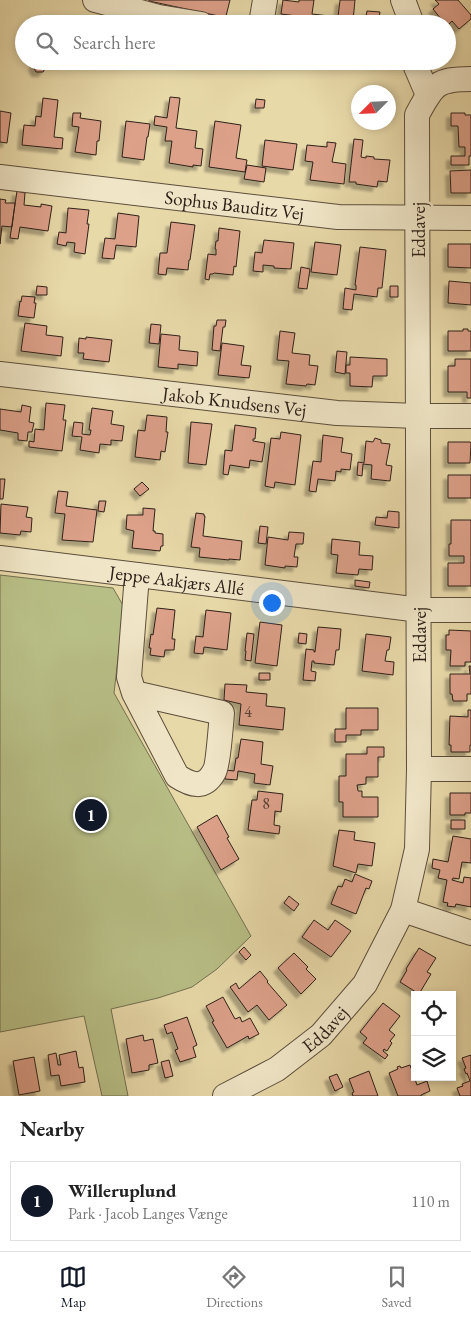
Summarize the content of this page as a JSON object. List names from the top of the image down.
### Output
{
  "streets": {
    "street": [
      "Sophus Bauditz Vej",
      "Eddavej",
      "Jakob Knudsens Vej",
      "Jeppe Aakjærs Allé"
    ]
  },
  "crossings": [
    ["Sophus Bauditz Vej", "Eddavej"],
    ["Eddavej", "Jakob Knudsens Vej"],
    ["Eddavej", "Jeppe Aakjærs Allé"]
  ],
  "house_numbers": ["4", "8"],
  "north": "bottom left",
  "page": {
    "search": "Search here",
    "pins": "1",
    "heading": "Nearby",
    "list": [
      {
        "mark": "1",
        "name": "Willeruplund",
        "note": "Park · Jacob Langes Vænge",
        "value": "110 m"
      }
    ],
    "nav": ["Map", "Directions", "Saved"]
  }
}
